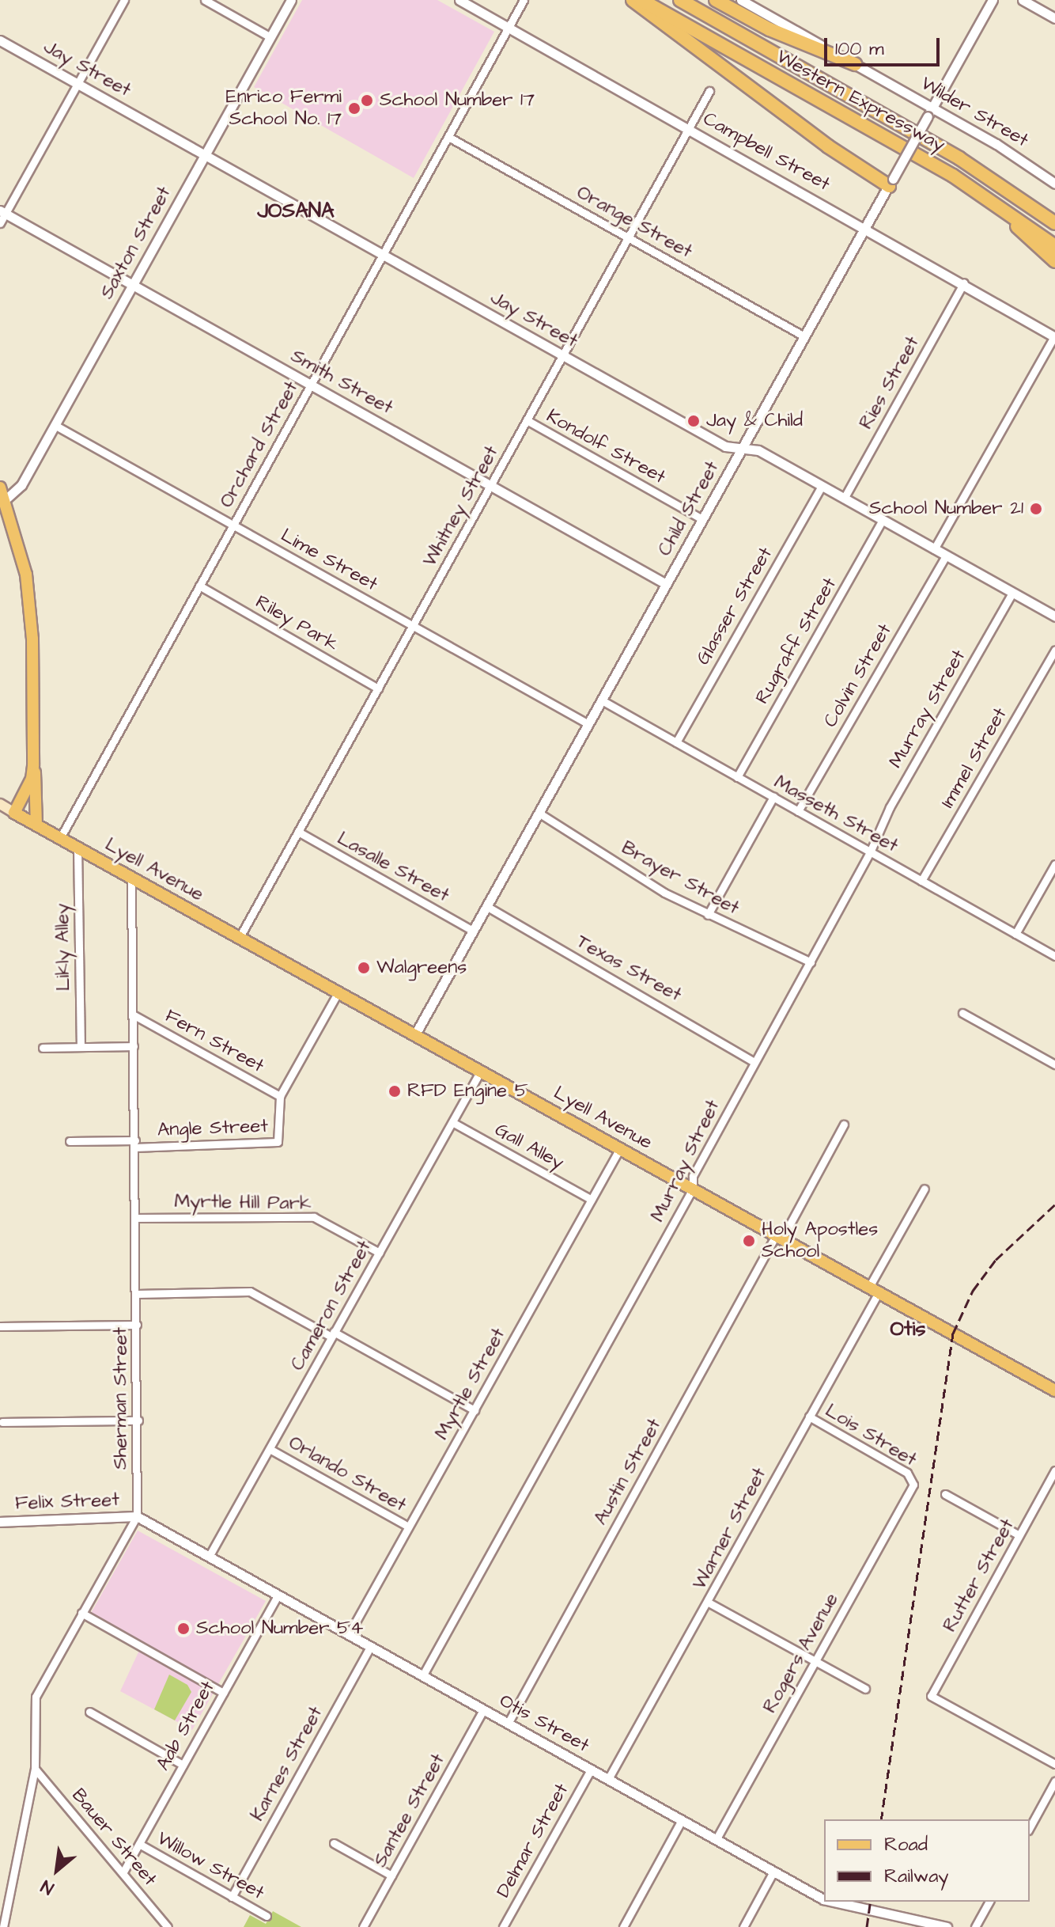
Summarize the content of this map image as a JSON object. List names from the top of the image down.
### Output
{
  "streets": {
    "highway": ["Western Expressway"],
    "main road": ["Lyell Avenue"],
    "street": [
      "Jay Street",
      "Wilder Street",
      "Campbell Street",
      "Orange Street",
      "Saxton Street",
      "Smith Street",
      "Ries Street",
      "Orchard Street",
      "Kondolf Street",
      "Whitney Street",
      "Child Street",
      "Lime Street",
      "Glasser Street",
      "Riley Park",
      "Rugraff Street",
      "Colvin Street",
      "Murray Street",
      "Immel Street",
      "Masseth Street",
      "Lasalle Street",
      "Brayer Street",
      "Likly Alley",
      "Texas Street",
      "Fern Street",
      "Angle Street",
      "Gall Alley",
      "Myrtle Hill Park",
      "Cameron Street",
      "Myrtle Street",
      "Sherman Street",
      "Lois Street",
      "Austin Street",
      "Orlando Street",
      "Felix Street",
      "Warner Street",
      "Rutter Street",
      "Rogers Avenue",
      "Otis Street",
      "Aab Street",
      "Karnes Street",
      "Santee Street",
      "Bauer Street",
      "Delmar Street",
      "Willow Street"
    ]
  },
  "crossings": [
    ["Jay Street", "Saxton Street"],
    ["Jay Street", "Ries Street"],
    ["Jay Street", "Orchard Street"],
    ["Jay Street", "Whitney Street"],
    ["Jay Street", "Child Street"],
    ["Jay Street", "Glasser Street"],
    ["Jay Street", "Rugraff Street"],
    ["Jay Street", "Colvin Street"],
    ["Jay Street", "Murray Street"],
    ["Wilder Street", "Child Street"],
    ["Campbell Street", "Ries Street"],
    ["Campbell Street", "Orchard Street"],
    ["Campbell Street", "Whitney Street"],
    ["Campbell Street", "Child Street"],
    ["Orange Street", "Orchard Street"],
    ["Orange Street", "Whitney Street"],
    ["Orange Street", "Child Street"],
    ["Saxton Street", "Smith Street"],
    ["Saxton Street", "Lime Street"],
    ["Smith Street", "Orchard Street"],
    ["Smith Street", "Whitney Street"],
    ["Smith Street", "Child Street"],
    ["Orchard Street", "Lime Street"],
    ["Orchard Street", "Riley Park"],
    ["Orchard Street", "Lyell Avenue"],
    ["Kondolf Street", "Whitney Street"],
    ["Kondolf Street", "Child Street"],
    ["Whitney Street", "Lime Street"],
    ["Whitney Street", "Riley Park"],
    ["Whitney Street", "Lasalle Street"],
    ["Whitney Street", "Lyell Avenue"],
    ["Child Street", "Lime Street"],
    ["Child Street", "Masseth Street"],
    ["Child Street", "Lasalle Street"],
    ["Child Street", "Lyell Avenue"],
    ["Child Street", "Brayer Street"],
    ["Child Street", "Texas Street"],
    ["Glasser Street", "Masseth Street"],
    ["Rugraff Street", "Masseth Street"],
    ["Colvin Street", "Masseth Street"],
    ["Murray Street", "Masseth Street"],
    ["Murray Street", "Lyell Avenue"],
    ["Murray Street", "Brayer Street"],
    ["Murray Street", "Texas Street"],
    ["Murray Street", "Otis Street"],
    ["Immel Street", "Masseth Street"],
    ["Lyell Avenue", "Likly Alley"],
    ["Lyell Avenue", "Angle Street"],
    ["Lyell Avenue", "Cameron Street"],
    ["Lyell Avenue", "Myrtle Street"],
    ["Lyell Avenue", "Sherman Street"],
    ["Lyell Avenue", "Austin Street"],
    ["Lyell Avenue", "Warner Street"],
    ["Fern Street", "Angle Street"],
    ["Fern Street", "Sherman Street"],
    ["Angle Street", "Sherman Street"],
    ["Gall Alley", "Cameron Street"],
    ["Gall Alley", "Myrtle Street"],
    ["Myrtle Hill Park", "Cameron Street"],
    ["Myrtle Hill Park", "Sherman Street"],
    ["Cameron Street", "Orlando Street"],
    ["Cameron Street", "Otis Street"],
    ["Myrtle Street", "Orlando Street"],
    ["Myrtle Street", "Otis Street"],
    ["Sherman Street", "Felix Street"],
    ["Sherman Street", "Otis Street"],
    ["Sherman Street", "Bauer Street"],
    ["Lois Street", "Warner Street"],
    ["Lois Street", "Rogers Avenue"],
    ["Austin Street", "Otis Street"],
    ["Felix Street", "Otis Street"],
    ["Warner Street", "Otis Street"],
    ["Rogers Avenue", "Otis Street"],
    ["Otis Street", "Aab Street"],
    ["Otis Street", "Karnes Street"],
    ["Otis Street", "Santee Street"],
    ["Otis Street", "Delmar Street"],
    ["Aab Street", "Bauer Street"],
    ["Aab Street", "Willow Street"],
    ["Karnes Street", "Willow Street"]
  ],
  "districts": ["JOSANA", "Otis"],
  "places": [
    "School Number 17",
    "Enrico Fermi School No. 17",
    "Jay & Child",
    "School Number 21",
    "Walgreens",
    "RFD Engine 5",
    "Holy Apostles School",
    "School Number 54"
  ],
  "legend": ["Road", "Railway"],
  "scale_bar": "100 m",
  "north": "bottom left"
}
